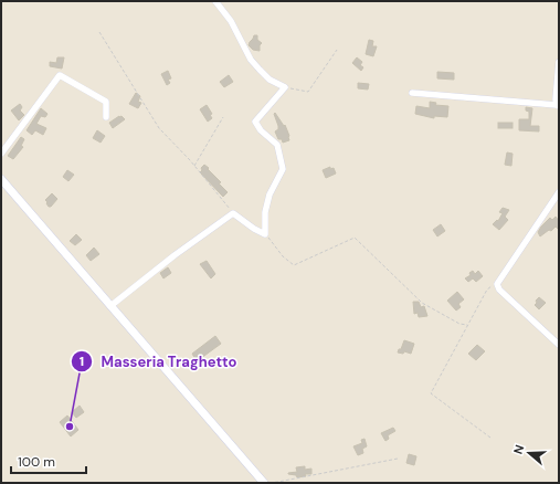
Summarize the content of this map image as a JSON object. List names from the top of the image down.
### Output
{
  "places": ["Masseria Traghetto"],
  "scale_bar": "100 m",
  "north": "left"
}
